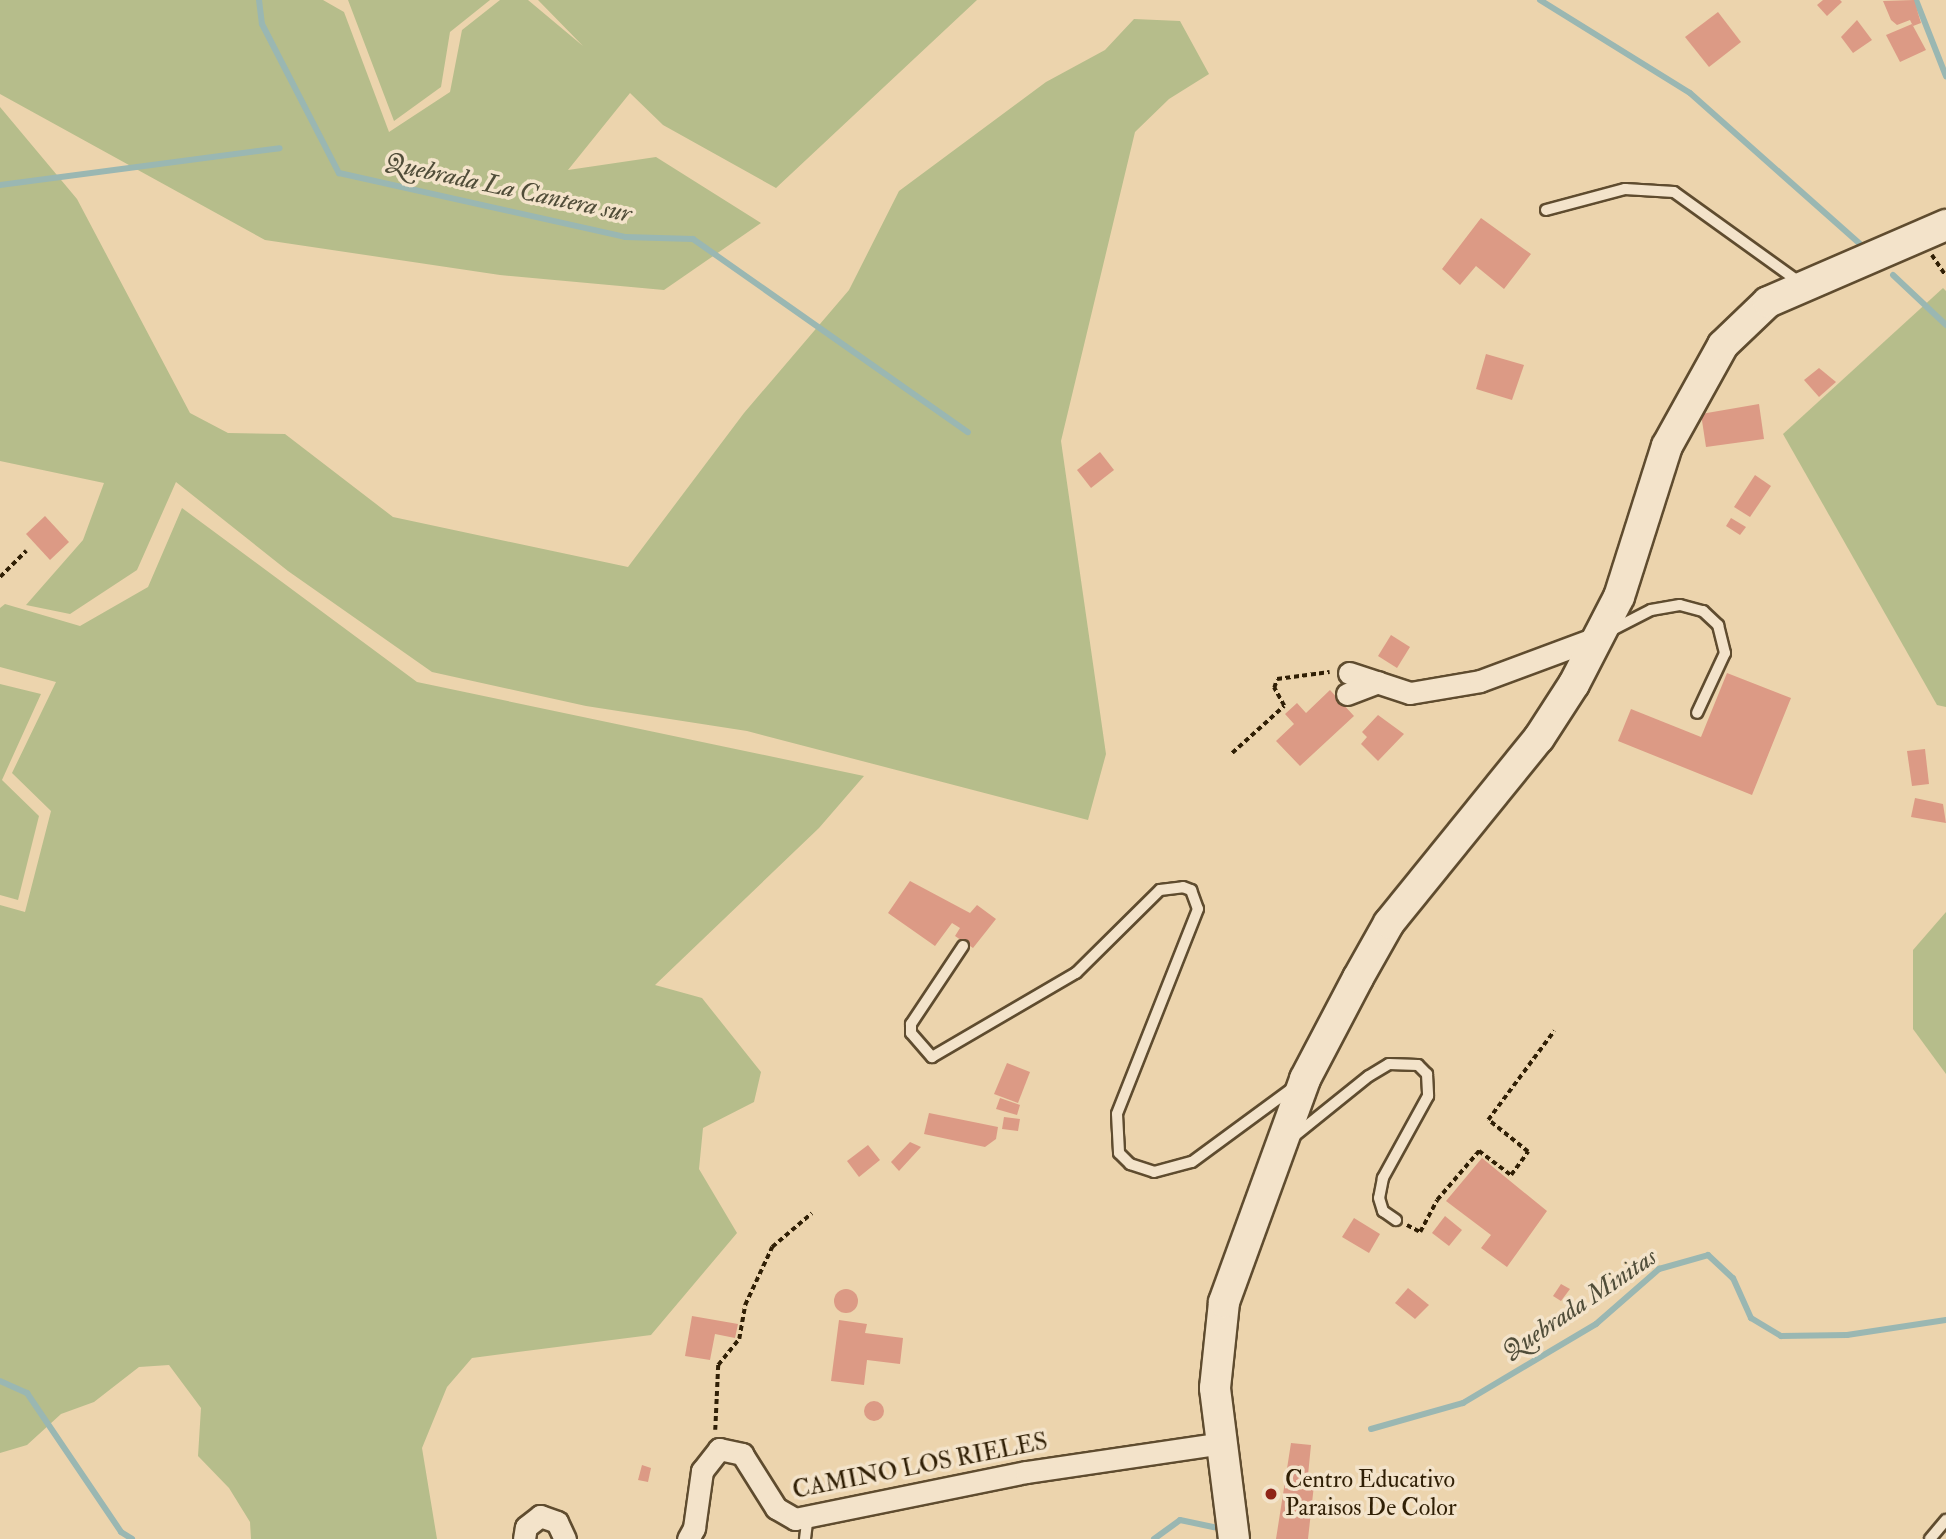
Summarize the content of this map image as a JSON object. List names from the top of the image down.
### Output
{
  "streets": {
    "street": ["CAMINO LOS RIELES"]
  },
  "water": ["Quebrada La Cantera sur", "Quebrada Minitas"],
  "places": ["Centro Educativo Paraisos De Color"]
}
